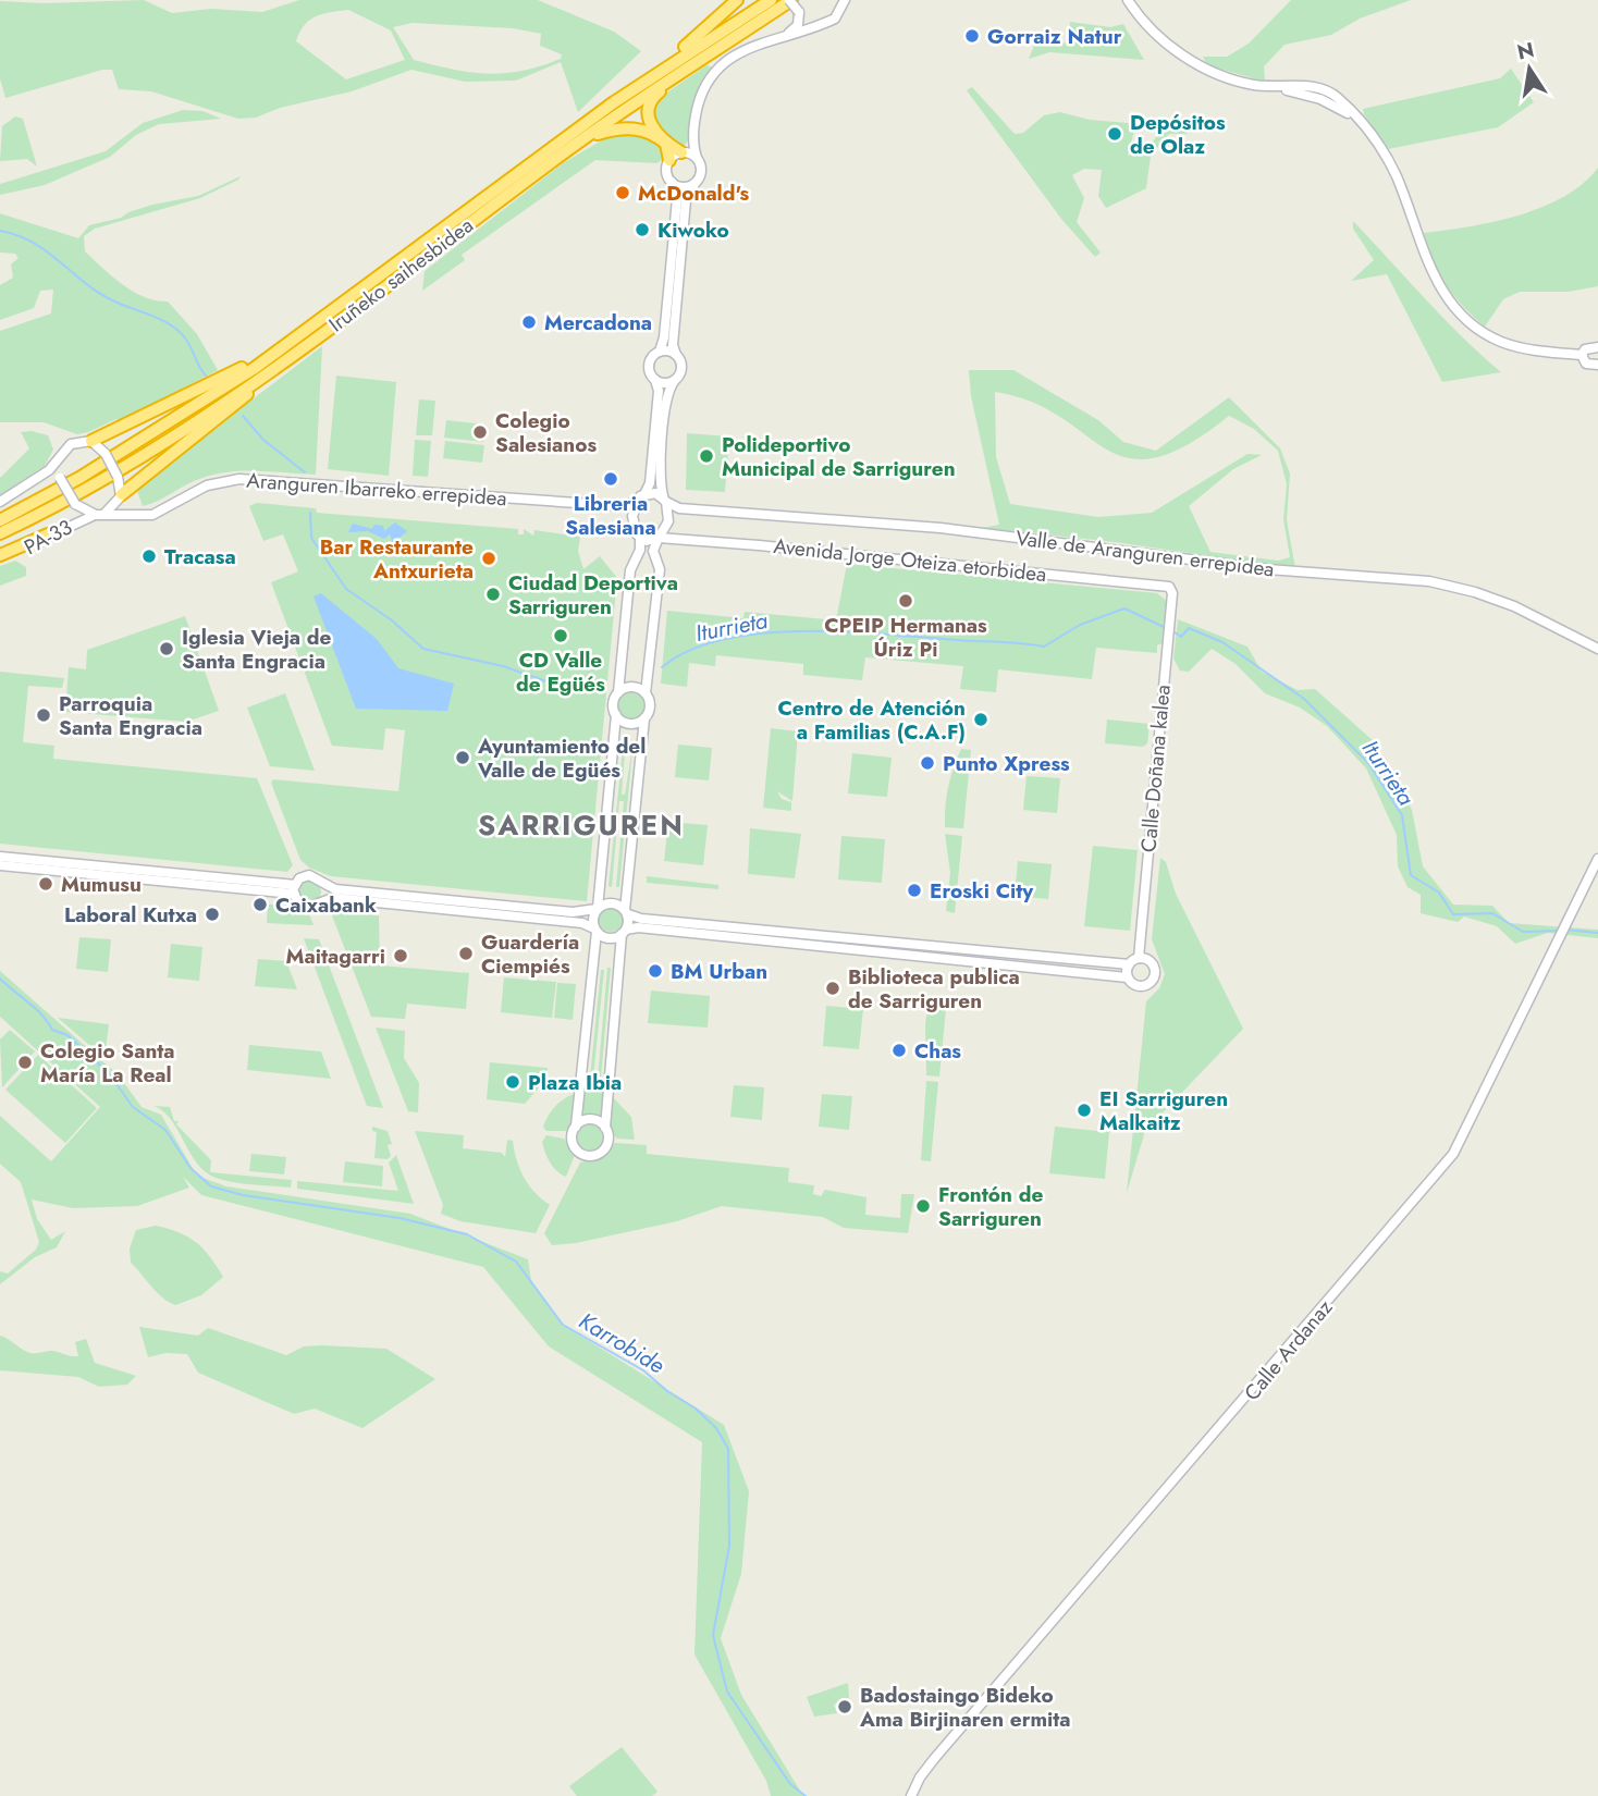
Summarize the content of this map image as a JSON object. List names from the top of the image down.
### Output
{
  "streets": {
    "highway": ["Iruñeko saihesbidea"],
    "street": [
      "Aranguren Ibarreko errepidea",
      "PA-33",
      "Valle de Aranguren errepidea",
      "Avenida Jorge Oteiza etorbidea",
      "Calle Doñana kalea",
      "Calle Ardanaz"
    ]
  },
  "crossings": [
    ["Aranguren Ibarreko errepidea", "PA-33"],
    ["Avenida Jorge Oteiza etorbidea", "Calle Doñana kalea"]
  ],
  "districts": ["SARRIGUREN"],
  "water": ["Iturrieta", "Karrobide"],
  "places": [
    "Gorraiz Natur",
    "Depósitos de Olaz",
    "McDonald's",
    "Kiwoko",
    "Mercadona",
    "Colegio Salesianos",
    "Polideportivo Municipal de Sarriguren",
    "Libreria Salesiana",
    "Tracasa",
    "Bar Restaurante Antxurieta",
    "Ciudad Deportiva Sarriguren",
    "CPEIP Hermanas Úriz Pi",
    "CD Valle de Egüés",
    "Iglesia Vieja de Santa Engracia",
    "Parroquia Santa Engracia",
    "Centro de Atención a Familias (C.A.F)",
    "Ayuntamiento del Valle de Egüés",
    "Punto Xpress",
    "Mumusu",
    "Eroski City",
    "Caixabank",
    "Laboral Kutxa",
    "Guardería Ciempiés",
    "Maitagarri",
    "BM Urban",
    "Biblioteca publica de Sarriguren",
    "Chas",
    "Colegio Santa María La Real",
    "Plaza Ibia",
    "EI Sarriguren Malkaitz",
    "Frontón de Sarriguren",
    "Badostaingo Bideko Ama Birjinaren ermita"
  ],
  "north": "top"
}
